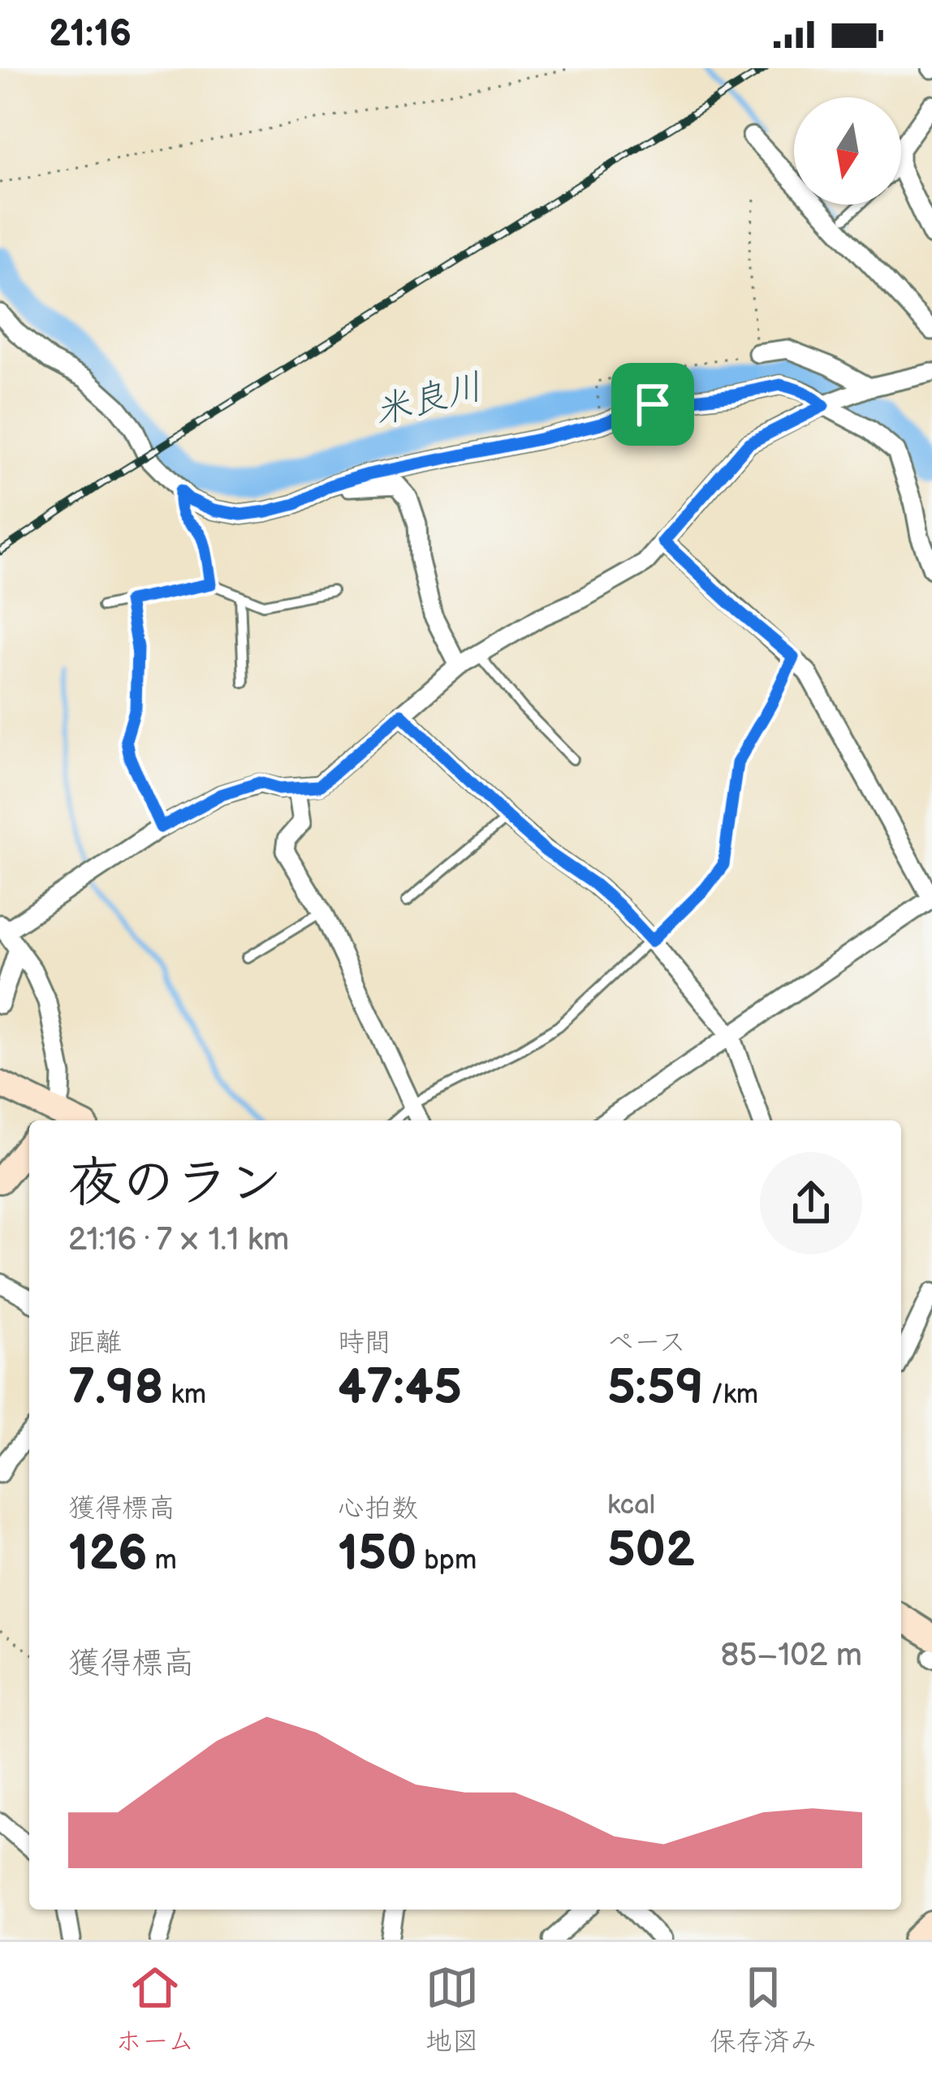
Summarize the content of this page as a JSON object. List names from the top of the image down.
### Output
{
  "water": ["米良川"],
  "north": "bottom",
  "page": {
    "status": "21:16",
    "heading": ["夜のラン", "21:16 · 7 × 1.1 km"],
    "stats": [
      ["距離", "7.98 km"],
      ["時間", "47:45"],
      ["ペース", "5:59 /km"],
      ["獲得標高", "126 m"],
      ["心拍数", "150 bpm"],
      ["kcal", "502"]
    ],
    "chart": ["獲得標高", "85–102 m"],
    "tabs": ["ホーム", "地図", "保存済み"]
  }
}
